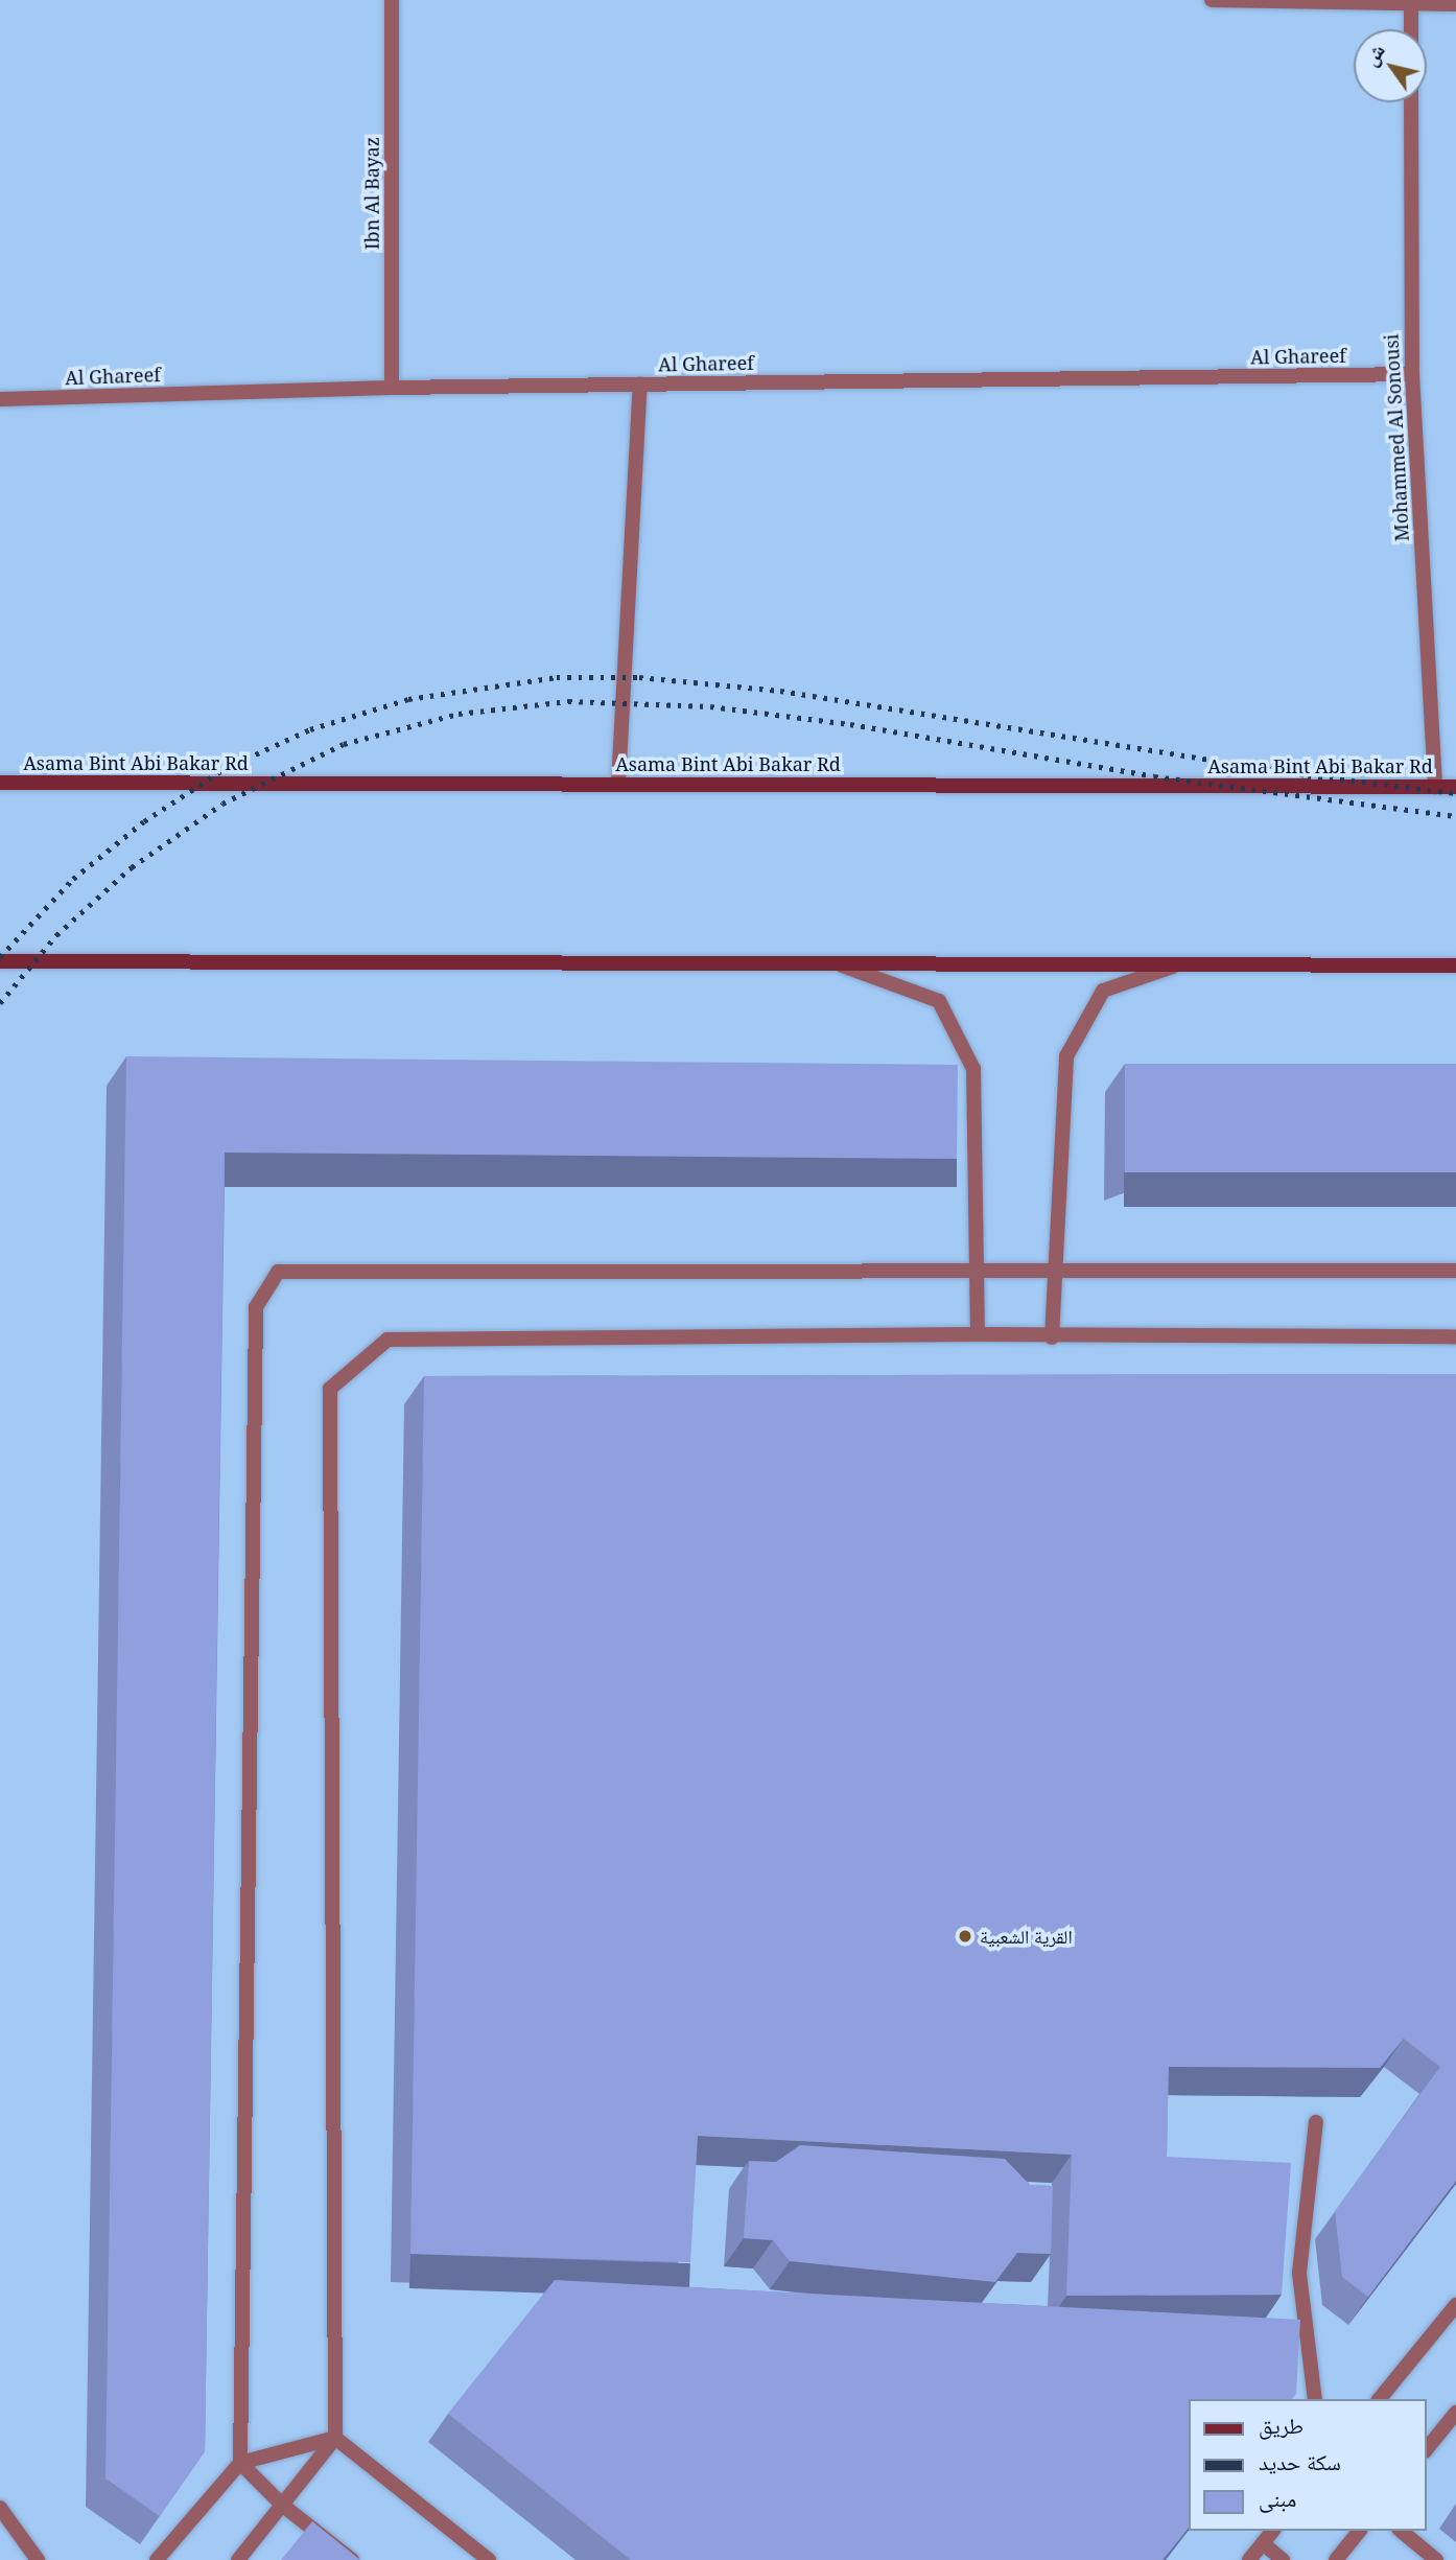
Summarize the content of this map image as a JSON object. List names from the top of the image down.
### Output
{
  "streets": {
    "main road": ["Asama Bint Abi Bakar Rd"],
    "street": ["Ibn Al Bayaz", "Al Ghareef", "Mohammed Al Sonousi"]
  },
  "crossings": [
    ["Ibn Al Bayaz", "Al Ghareef"],
    ["Al Ghareef", "Mohammed Al Sonousi"],
    ["Mohammed Al Sonousi", "Asama Bint Abi Bakar Rd"]
  ],
  "places": ["القرية الشعبية"],
  "legend": ["طريق", "سكة حديد", "مبنى"],
  "north": "top left"
}
